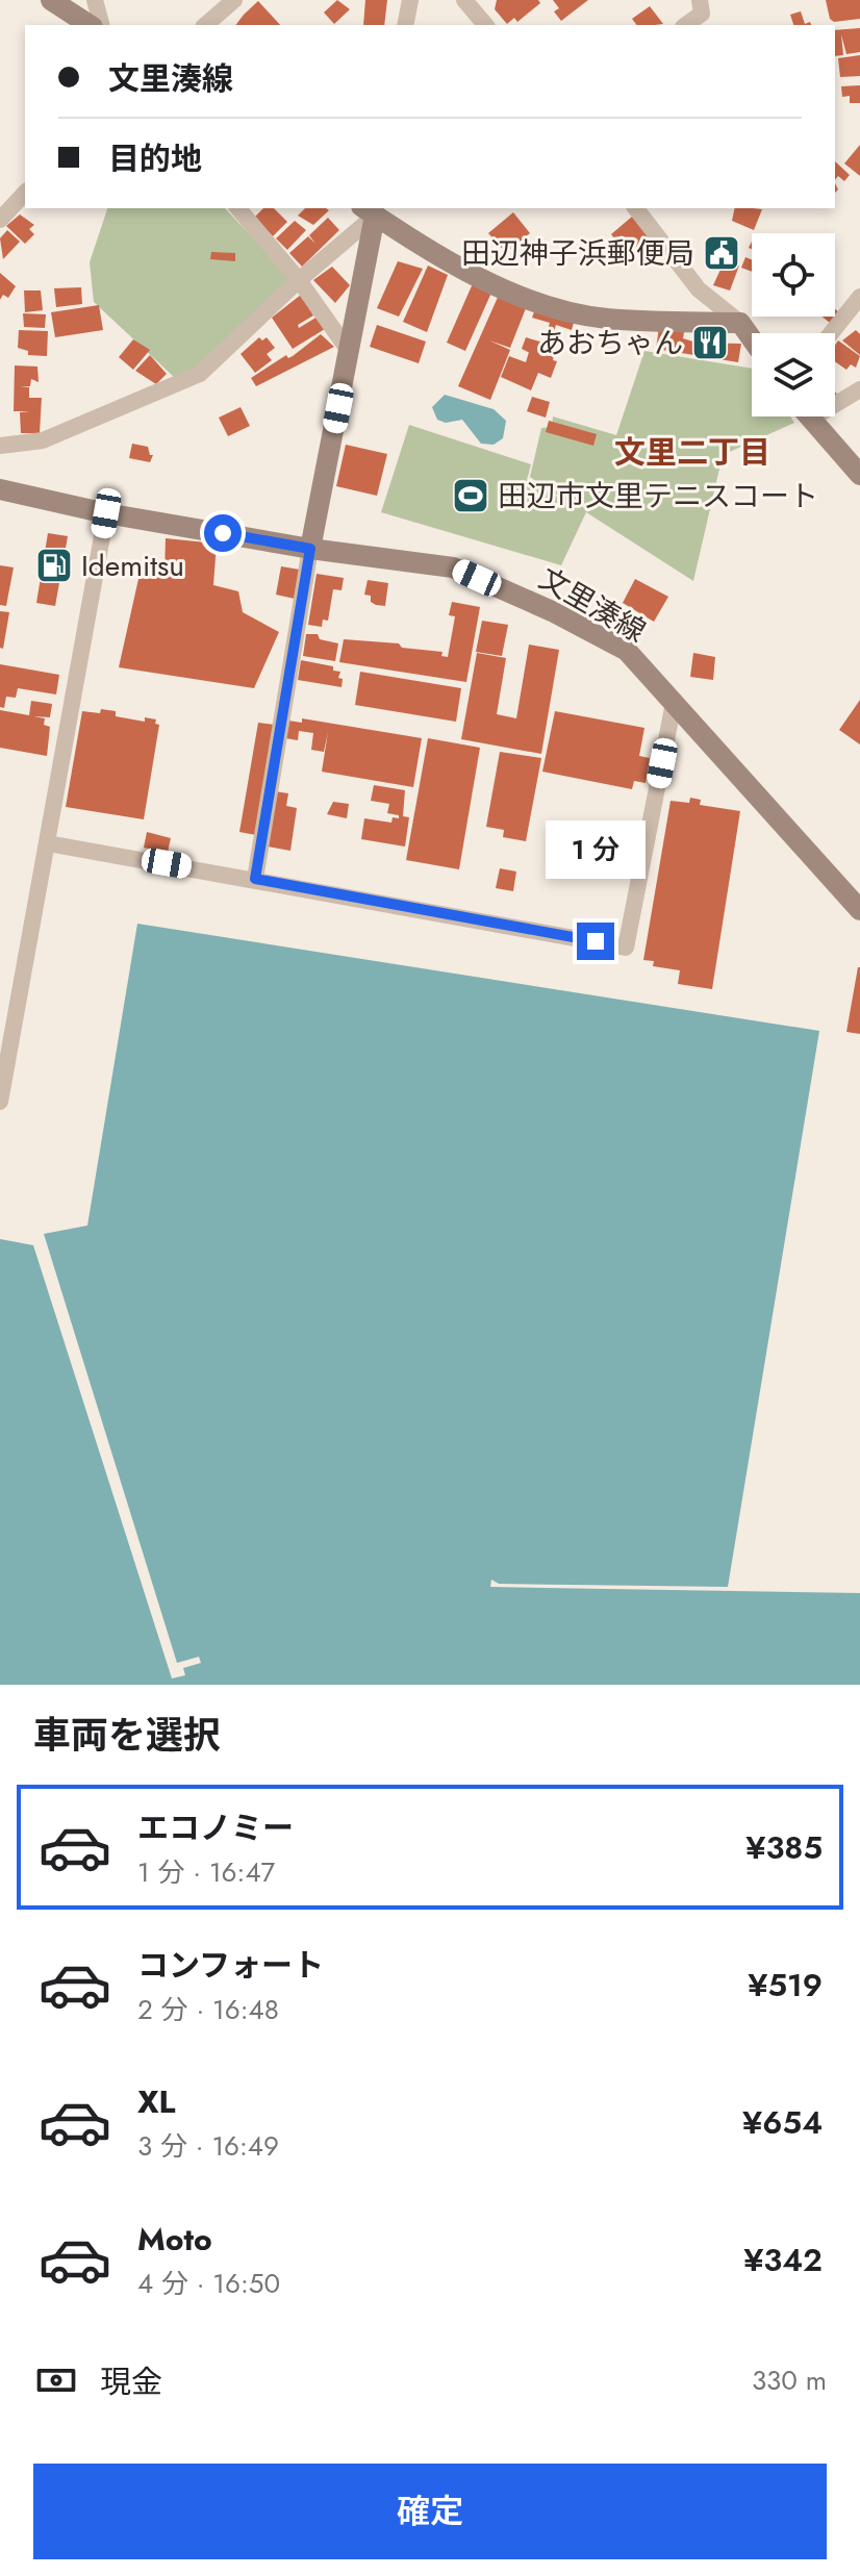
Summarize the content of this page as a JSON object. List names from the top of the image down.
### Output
{
  "streets": {
    "main road": ["文里湊線"]
  },
  "districts": ["文里二丁目"],
  "places": {
    "public building": ["田辺神子浜郵便局"],
    "restaurant": ["あおちゃん"],
    "sports": ["田辺市文里テニスコート"],
    "fuel station": ["Idemitsu"]
  },
  "page": {
    "banner": ["文里湊線", "目的地"],
    "bubble": "1 分",
    "heading": "車両を選択",
    "list": [
      {
        "name": "エコノミー",
        "note": "1 分 · 16:47",
        "value": "¥385"
      },
      {
        "name": "コンフォート",
        "note": "2 分 · 16:48",
        "value": "¥519"
      },
      {
        "name": "XL",
        "note": "3 分 · 16:49",
        "value": "¥654"
      },
      {
        "name": "Moto",
        "note": "4 分 · 16:50",
        "value": "¥342"
      }
    ],
    "pay": ["現金", "330 m"],
    "buttons": "確定"
  }
}
